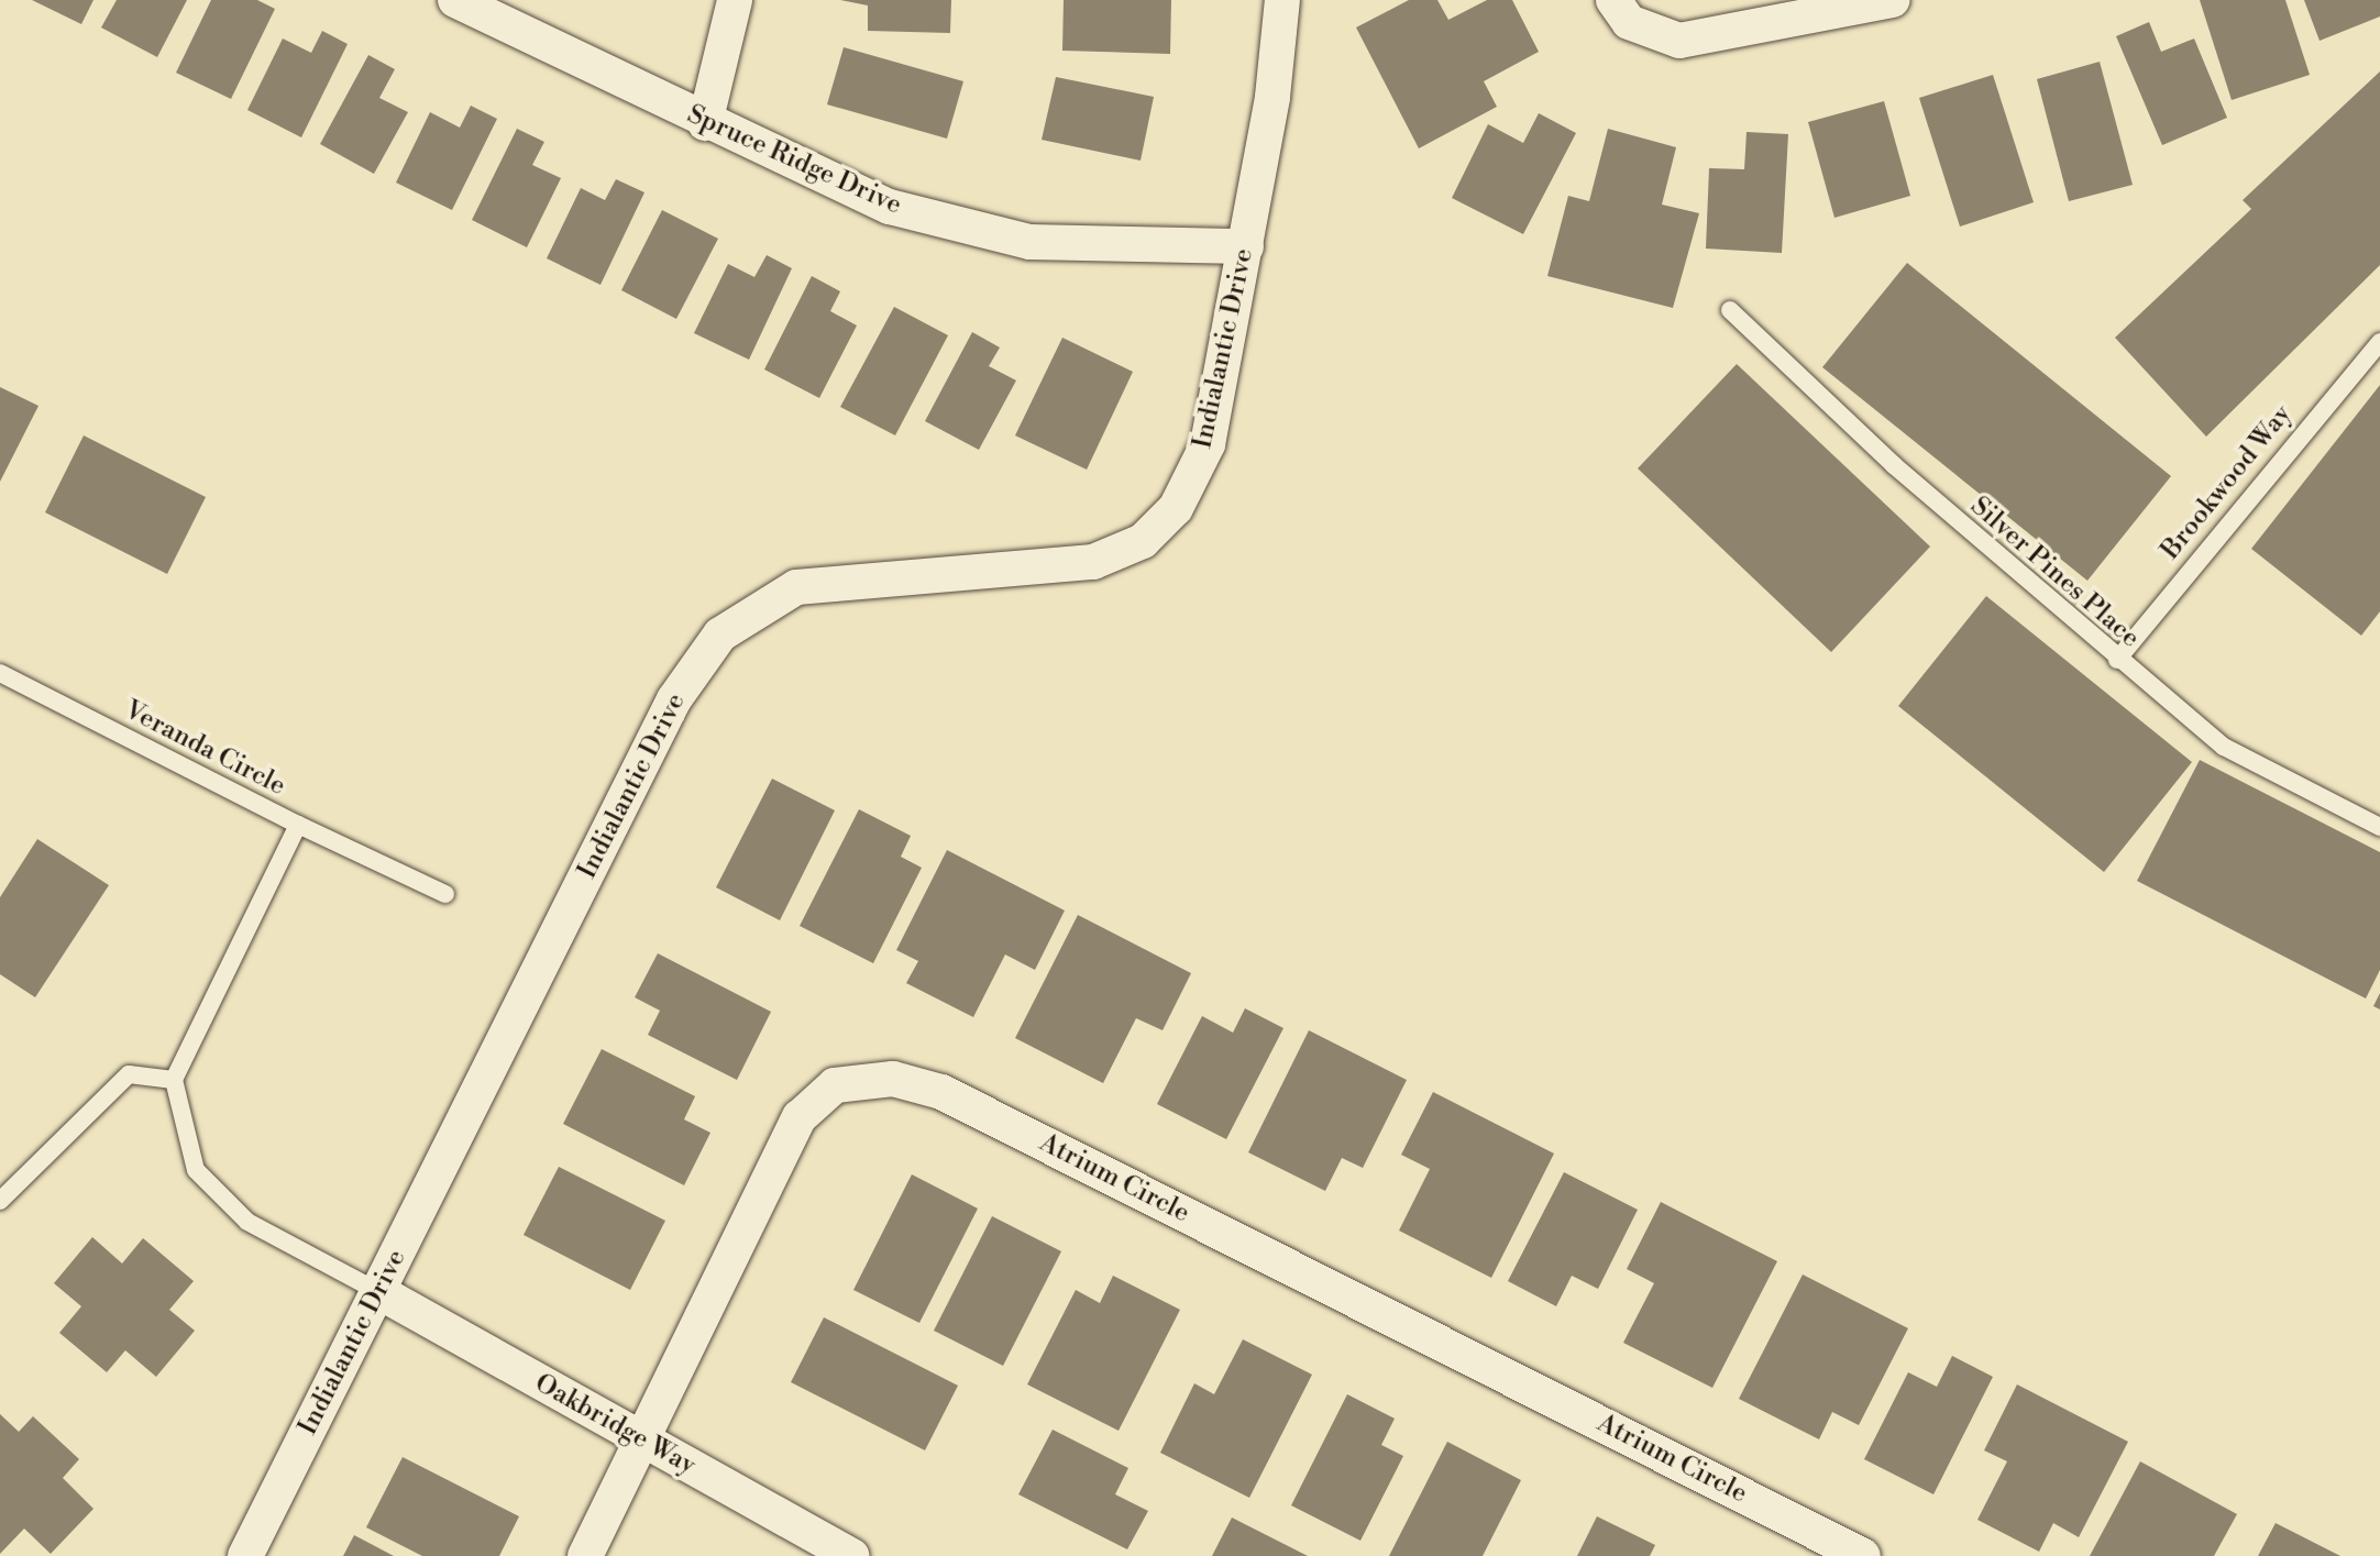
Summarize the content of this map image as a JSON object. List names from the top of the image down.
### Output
{
  "streets": {
    "street": [
      "Spruce Ridge Drive",
      "Indialantic Drive",
      "Atrium Circle",
      "Oakbridge Way"
    ],
    "lane": ["Brookwood Way", "Silver Pines Place", "Veranda Circle"]
  },
  "crossings": [
    ["Spruce Ridge Drive", "Indialantic Drive"],
    ["Indialantic Drive", "Oakbridge Way"],
    ["Brookwood Way", "Silver Pines Place"],
    ["Atrium Circle", "Oakbridge Way"]
  ]
}
